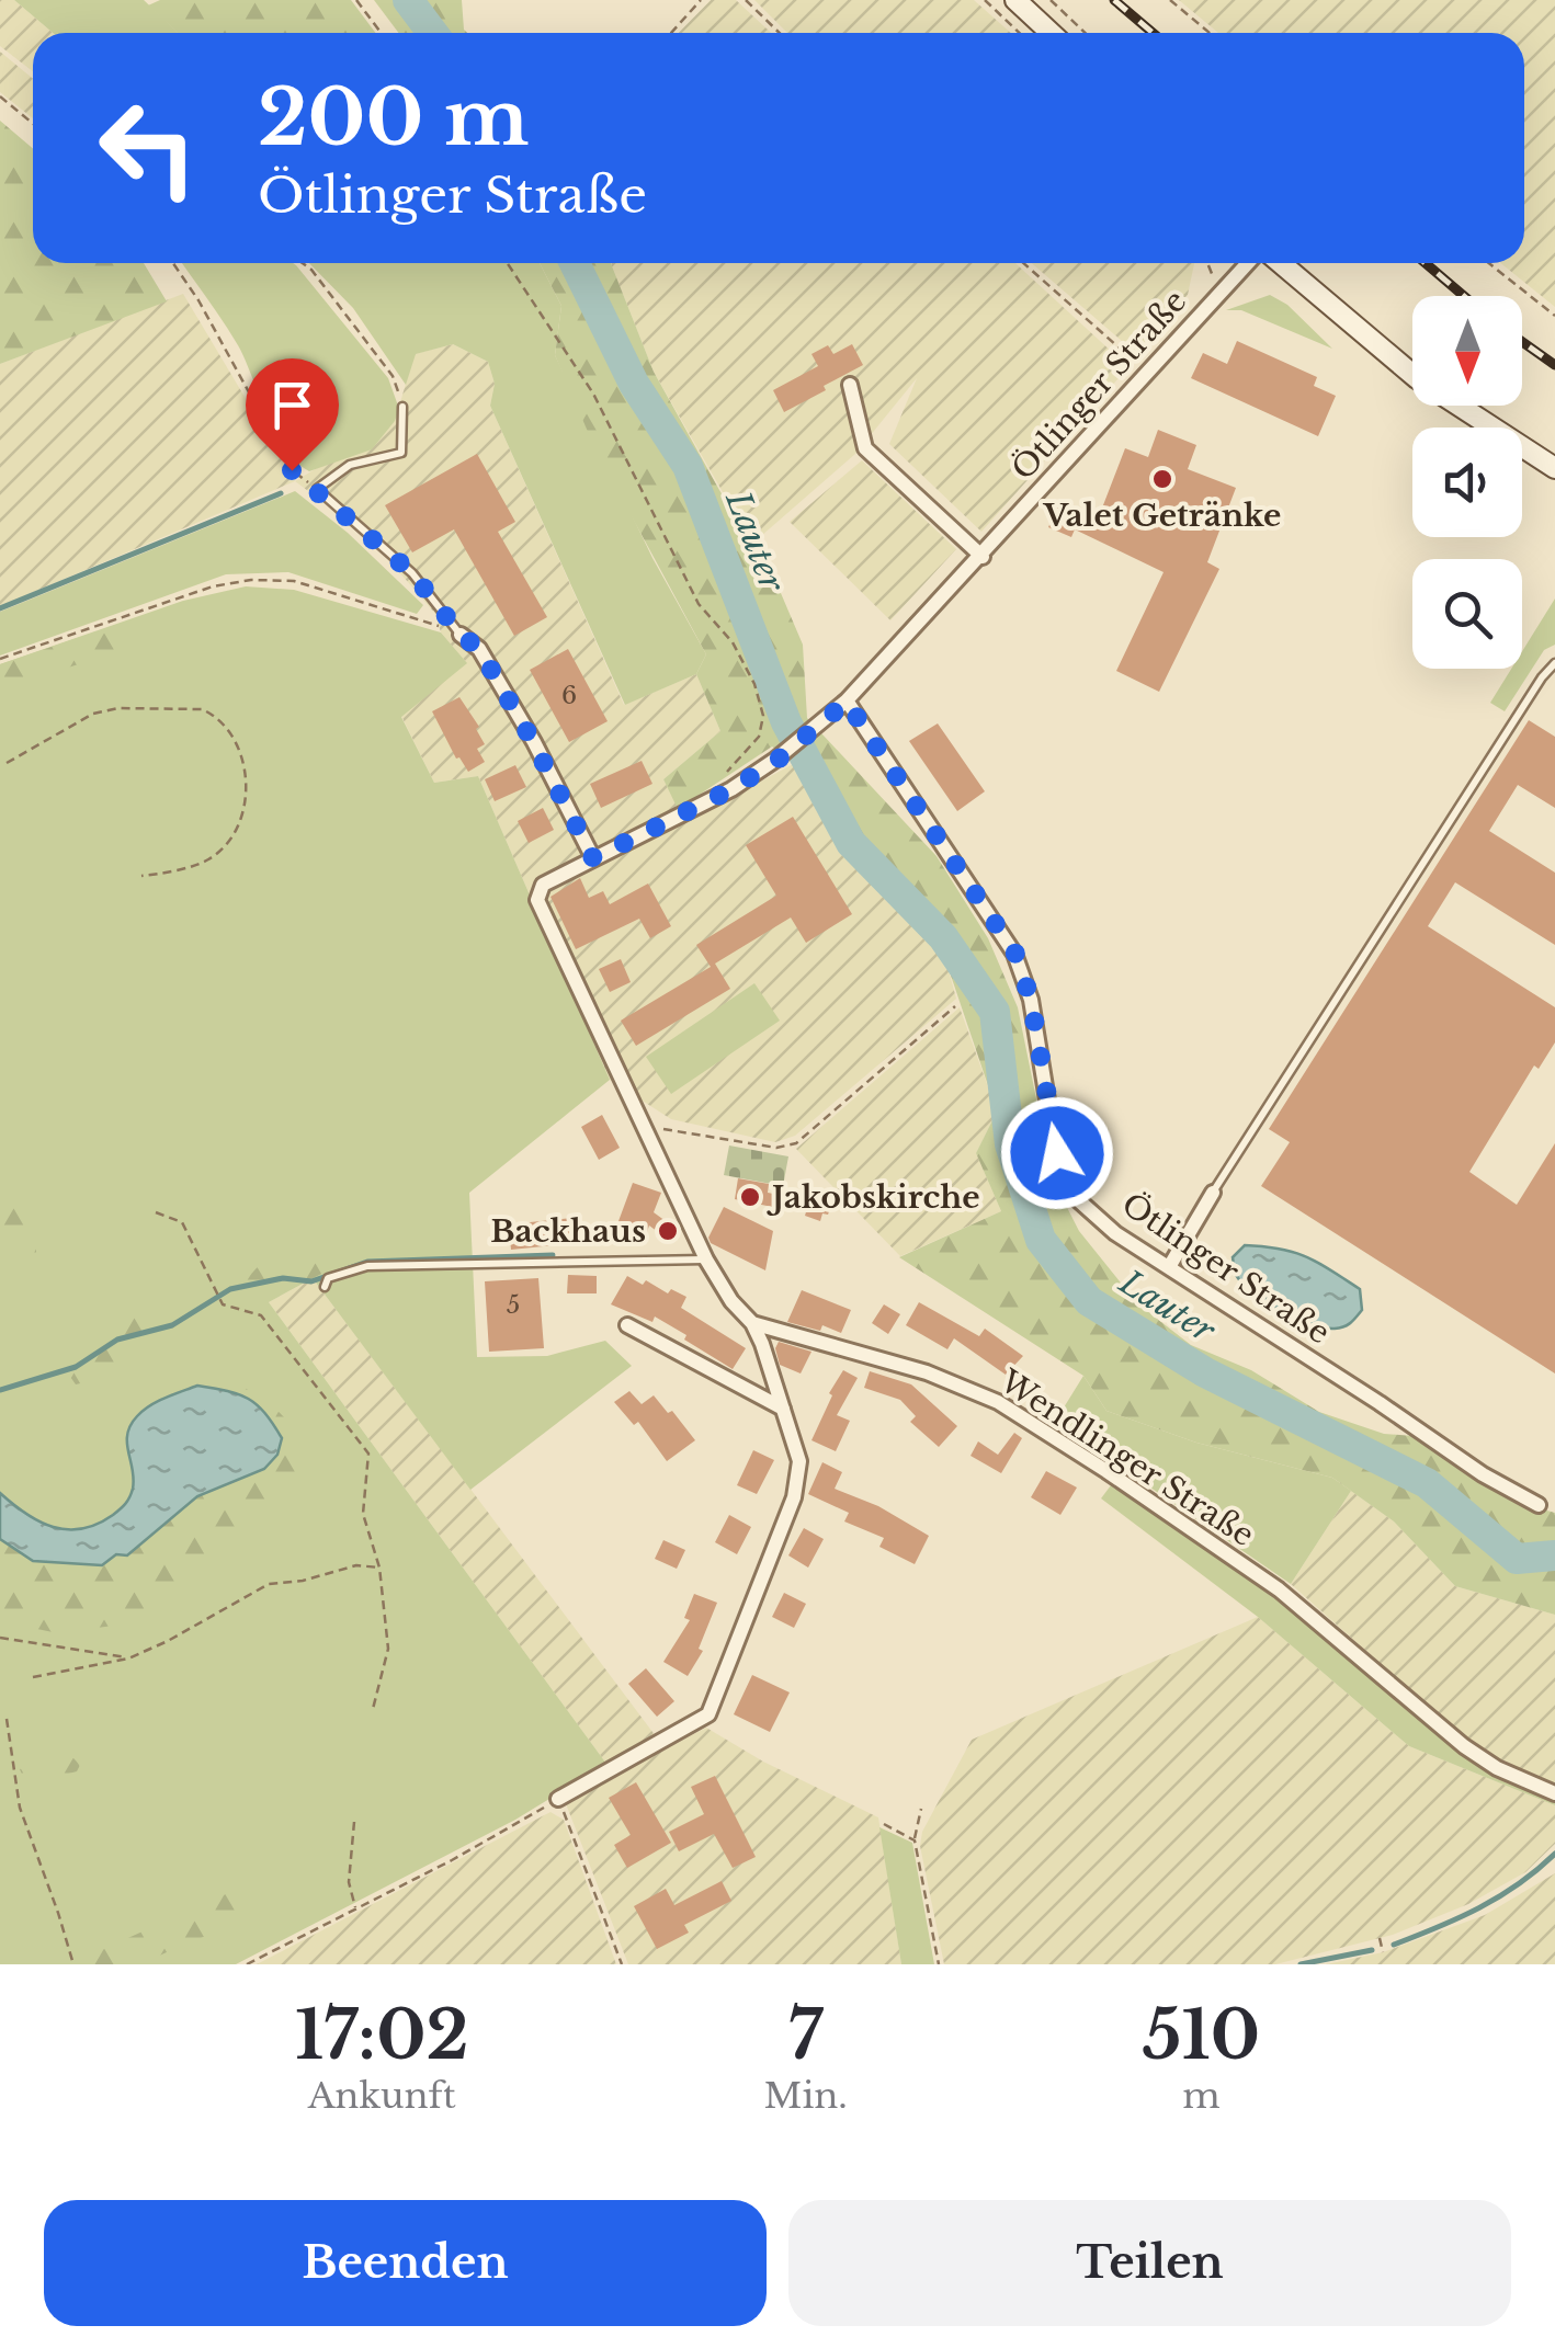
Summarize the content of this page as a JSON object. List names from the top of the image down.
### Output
{
  "streets": {
    "street": ["Ötlinger Straße", "Wendlinger Straße"]
  },
  "crossings": [
    ["Ötlinger Straße", "Wendlinger Straße"]
  ],
  "water": ["Lauter"],
  "places": ["Valet Getränke", "Jakobskirche", "Backhaus"],
  "house_numbers": ["6", "5"],
  "north": "bottom",
  "page": {
    "turn": ["200 m", "Ötlinger Straße"],
    "eta": [
      "17:02",
      "Ankunft",
      "7",
      "Min.",
      "510",
      "m"
    ],
    "buttons": ["Beenden", "Teilen"]
  }
}
